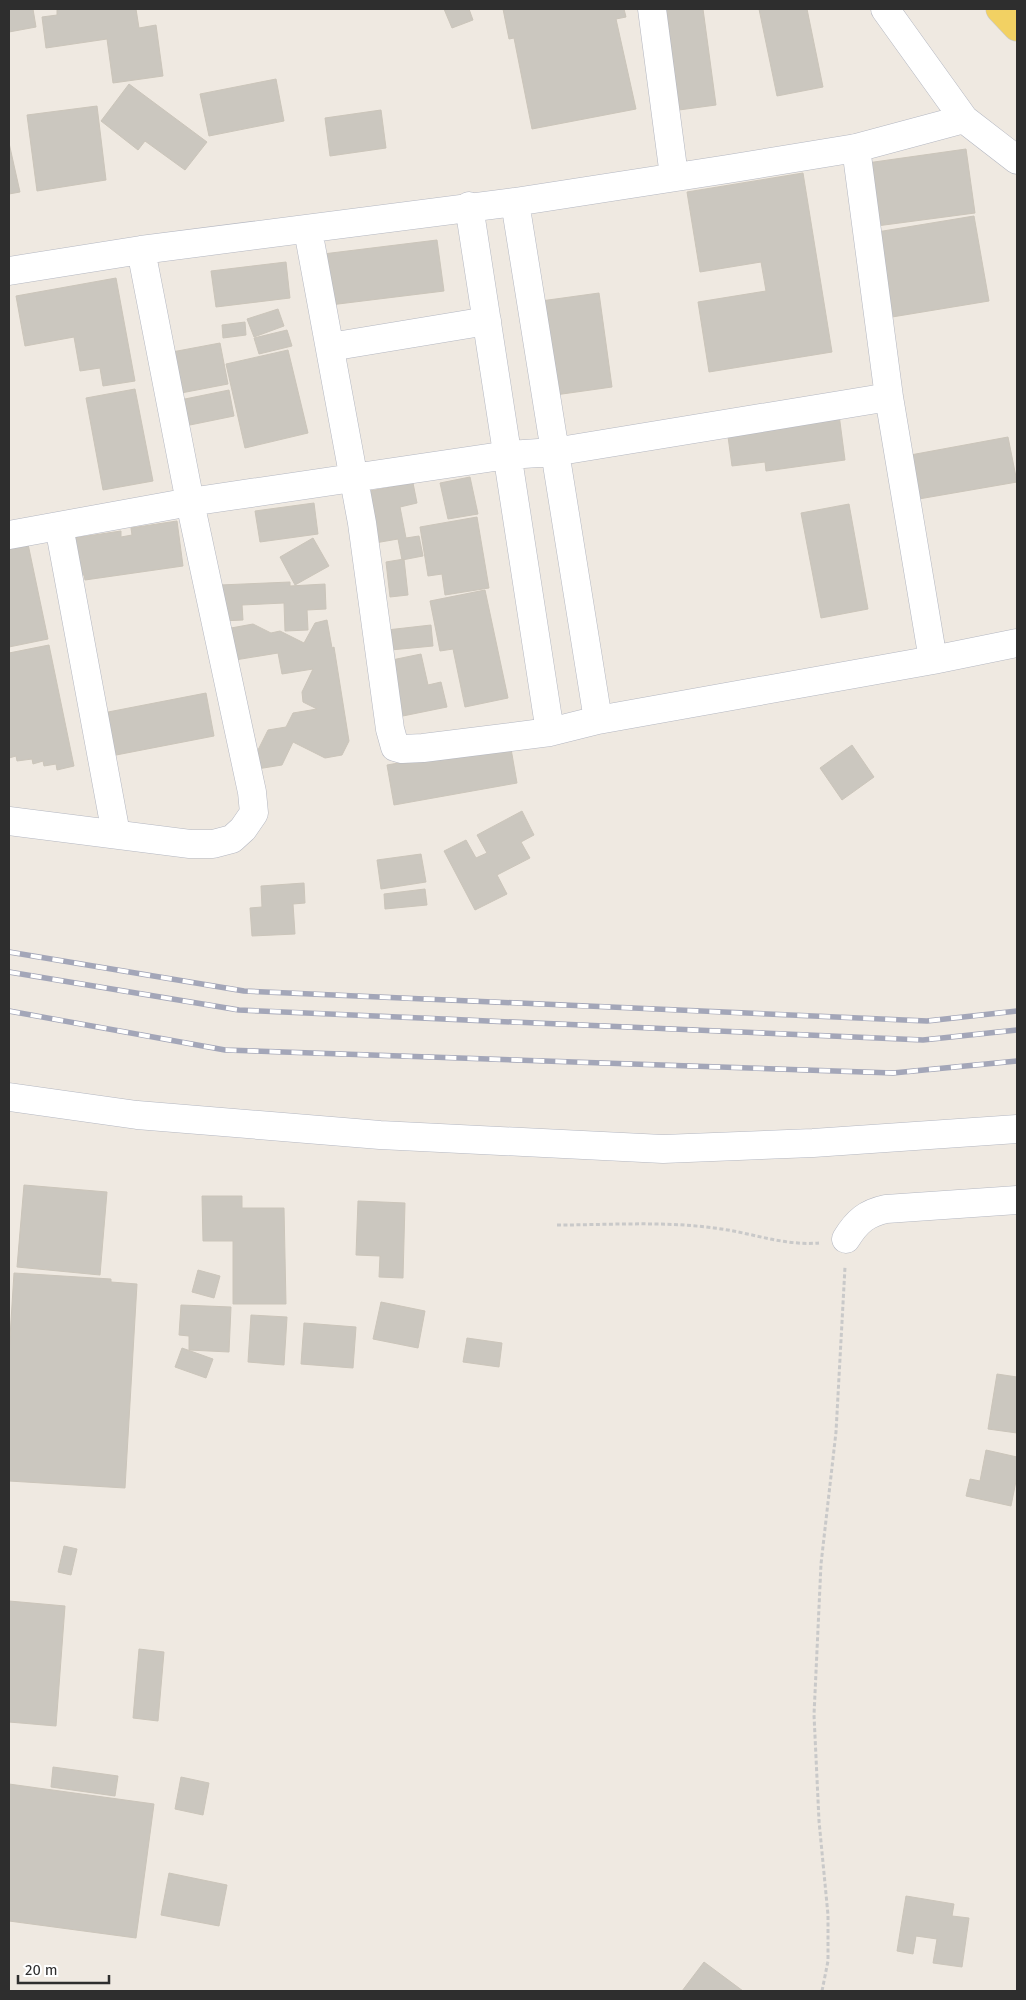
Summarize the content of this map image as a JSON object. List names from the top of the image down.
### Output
{
  "scale_bar": "20 m"
}
